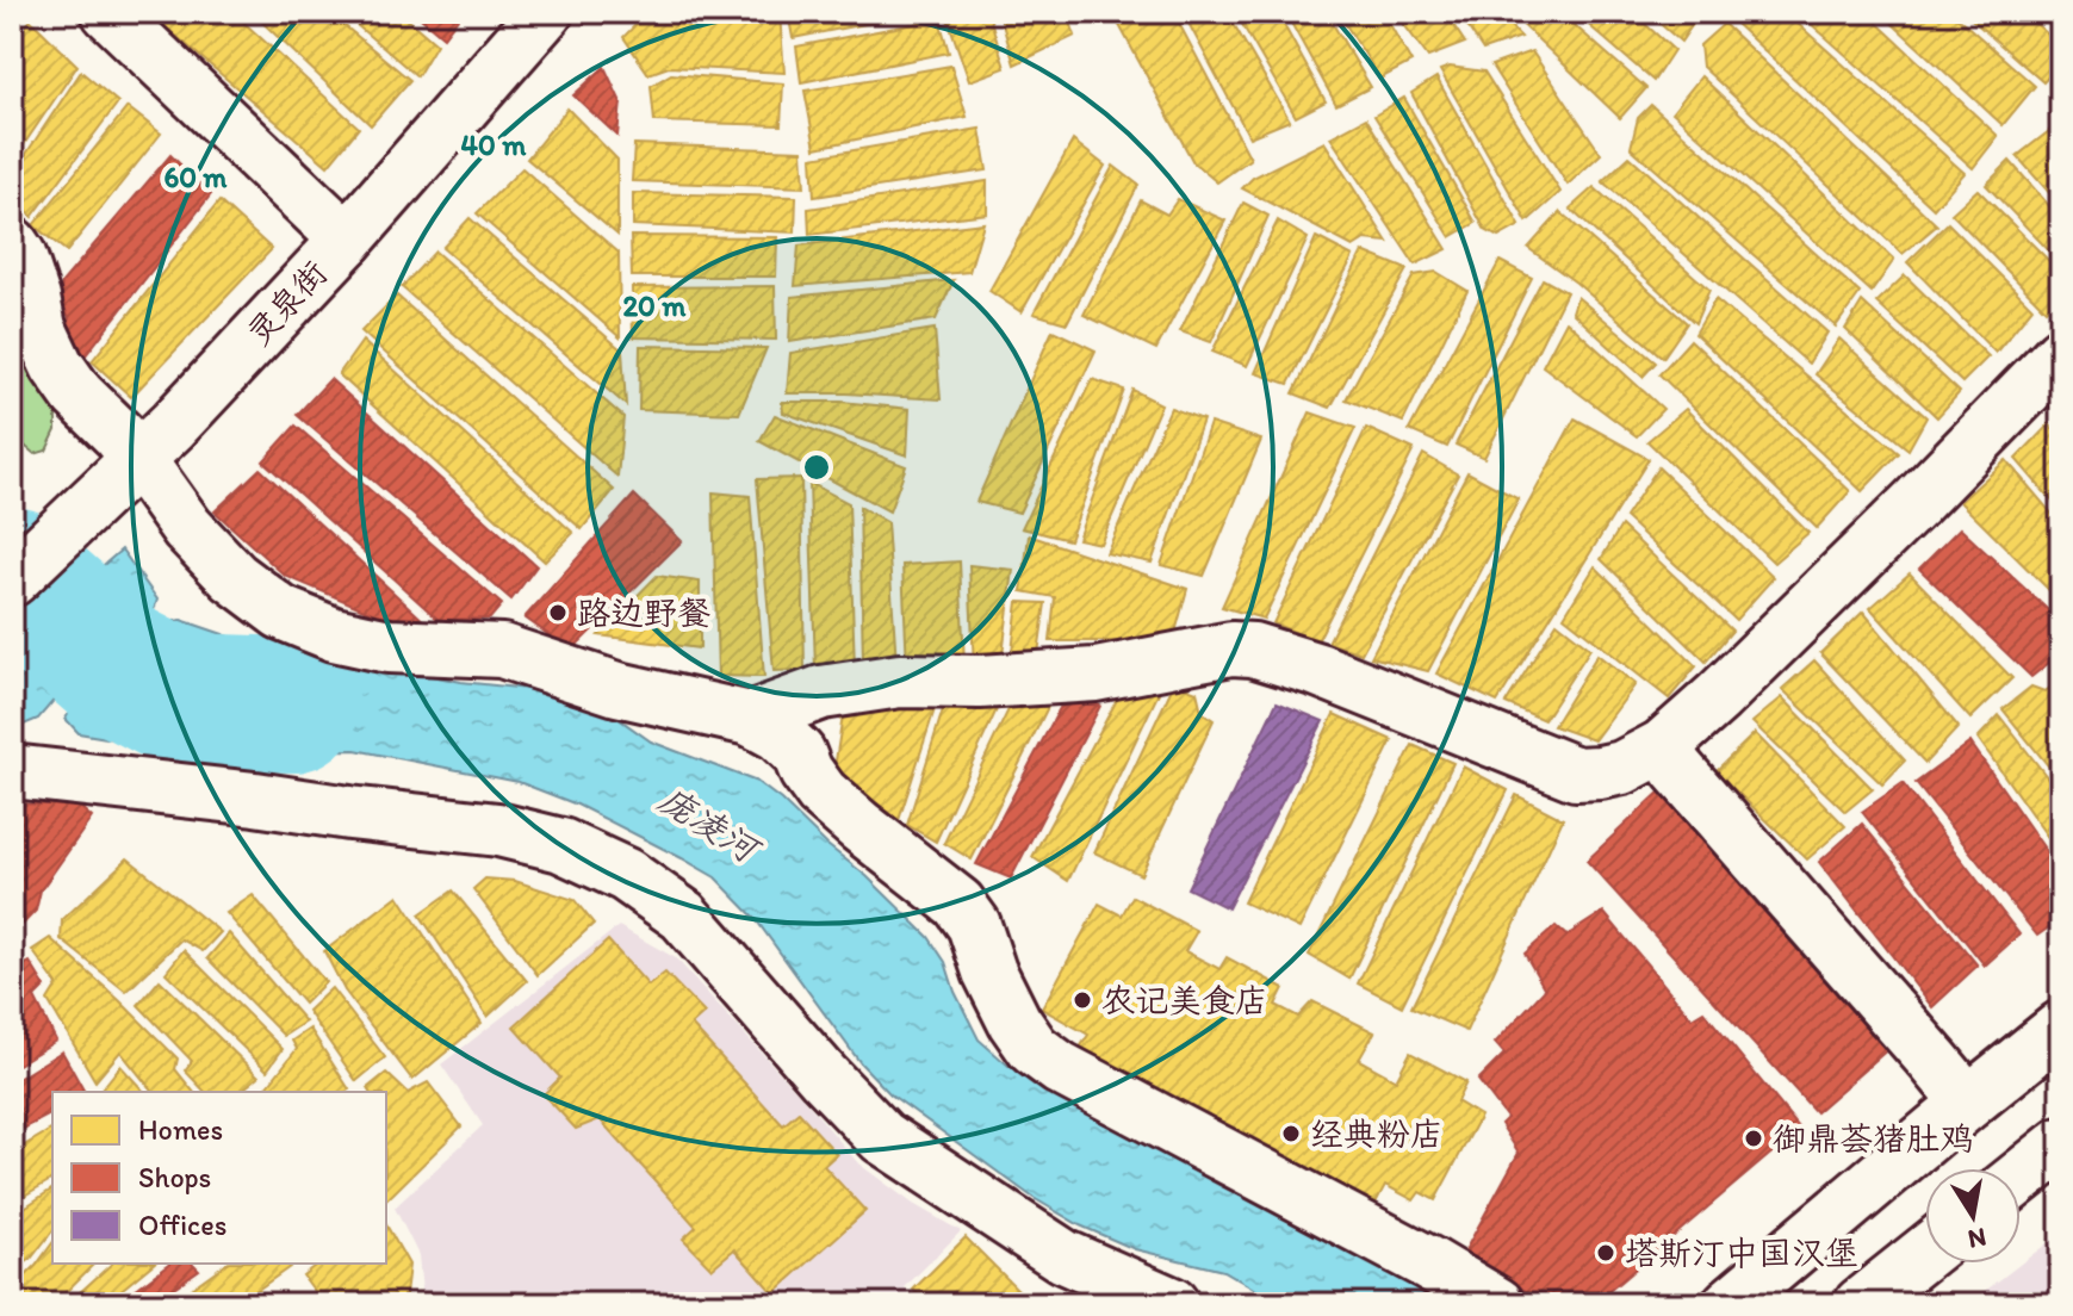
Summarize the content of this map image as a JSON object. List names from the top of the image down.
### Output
{
  "streets": {
    "street": ["灵泉街"]
  },
  "water": ["庞凌河"],
  "places": [
    "路边野餐",
    "农记美食店",
    "经典粉店",
    "御鼎荟猪肚鸡",
    "塔斯汀中国汉堡"
  ],
  "legend": ["Homes", "Shops", "Offices"],
  "north": "bottom",
  "rings": ["40 m", "60 m", "20 m"]
}
